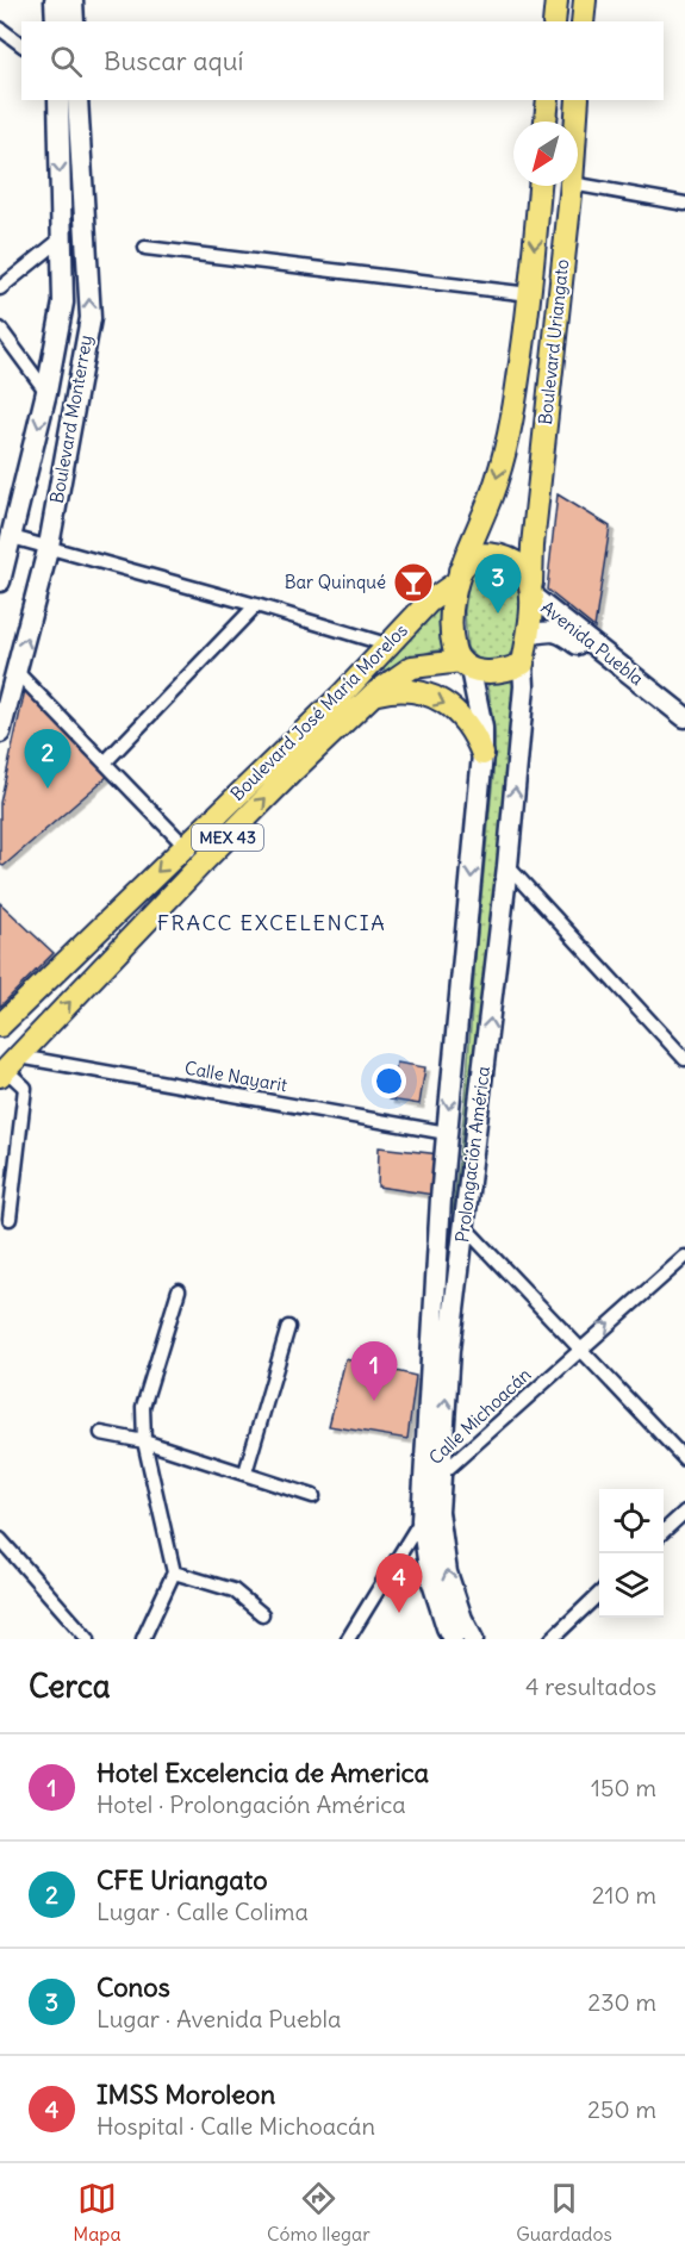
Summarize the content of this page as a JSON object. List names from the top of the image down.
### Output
{
  "streets": {
    "main road": ["Boulevard Uriangato", "Boulevard José María Morelos", "MEX 43"],
    "street": [
      "Boulevard Monterrey",
      "Avenida Puebla",
      "Calle Nayarit",
      "Prolongación América",
      "Calle Michoacán"
    ]
  },
  "crossings": [
    ["Boulevard Uriangato", "Avenida Puebla"],
    ["Boulevard Uriangato", "Boulevard José María Morelos"],
    ["Boulevard Uriangato", "MEX 43"],
    ["Boulevard Uriangato", "Prolongación América"],
    ["Avenida Puebla", "Boulevard José María Morelos"],
    ["Avenida Puebla", "MEX 43"],
    ["Avenida Puebla", "Prolongación América"],
    ["Boulevard José María Morelos", "MEX 43"],
    ["Boulevard José María Morelos", "Calle Nayarit"],
    ["Boulevard José María Morelos", "Prolongación América"],
    ["MEX 43", "Prolongación América"],
    ["Calle Nayarit", "Prolongación América"],
    ["Prolongación América", "Calle Michoacán"]
  ],
  "districts": ["FRACC EXCELENCIA"],
  "places": {
    "bar": ["Bar Quinqué"]
  },
  "north": "bottom left",
  "page": {
    "search": "Buscar aquí",
    "pins": [
      "3",
      "2",
      "1",
      "4"
    ],
    "heading": ["Cerca", "4 resultados"],
    "list": [
      {
        "mark": "1",
        "name": "Hotel Excelencia de America",
        "note": "Hotel · Prolongación América",
        "value": "150 m"
      },
      {
        "mark": "2",
        "name": "CFE Uriangato",
        "note": "Lugar · Calle Colima",
        "value": "210 m"
      },
      {
        "mark": "3",
        "name": "Conos",
        "note": "Lugar · Avenida Puebla",
        "value": "230 m"
      },
      {
        "mark": "4",
        "name": "IMSS Moroleon",
        "note": "Hospital · Calle Michoacán",
        "value": "250 m"
      }
    ],
    "nav": ["Mapa", "Cómo llegar", "Guardados"]
  }
}
